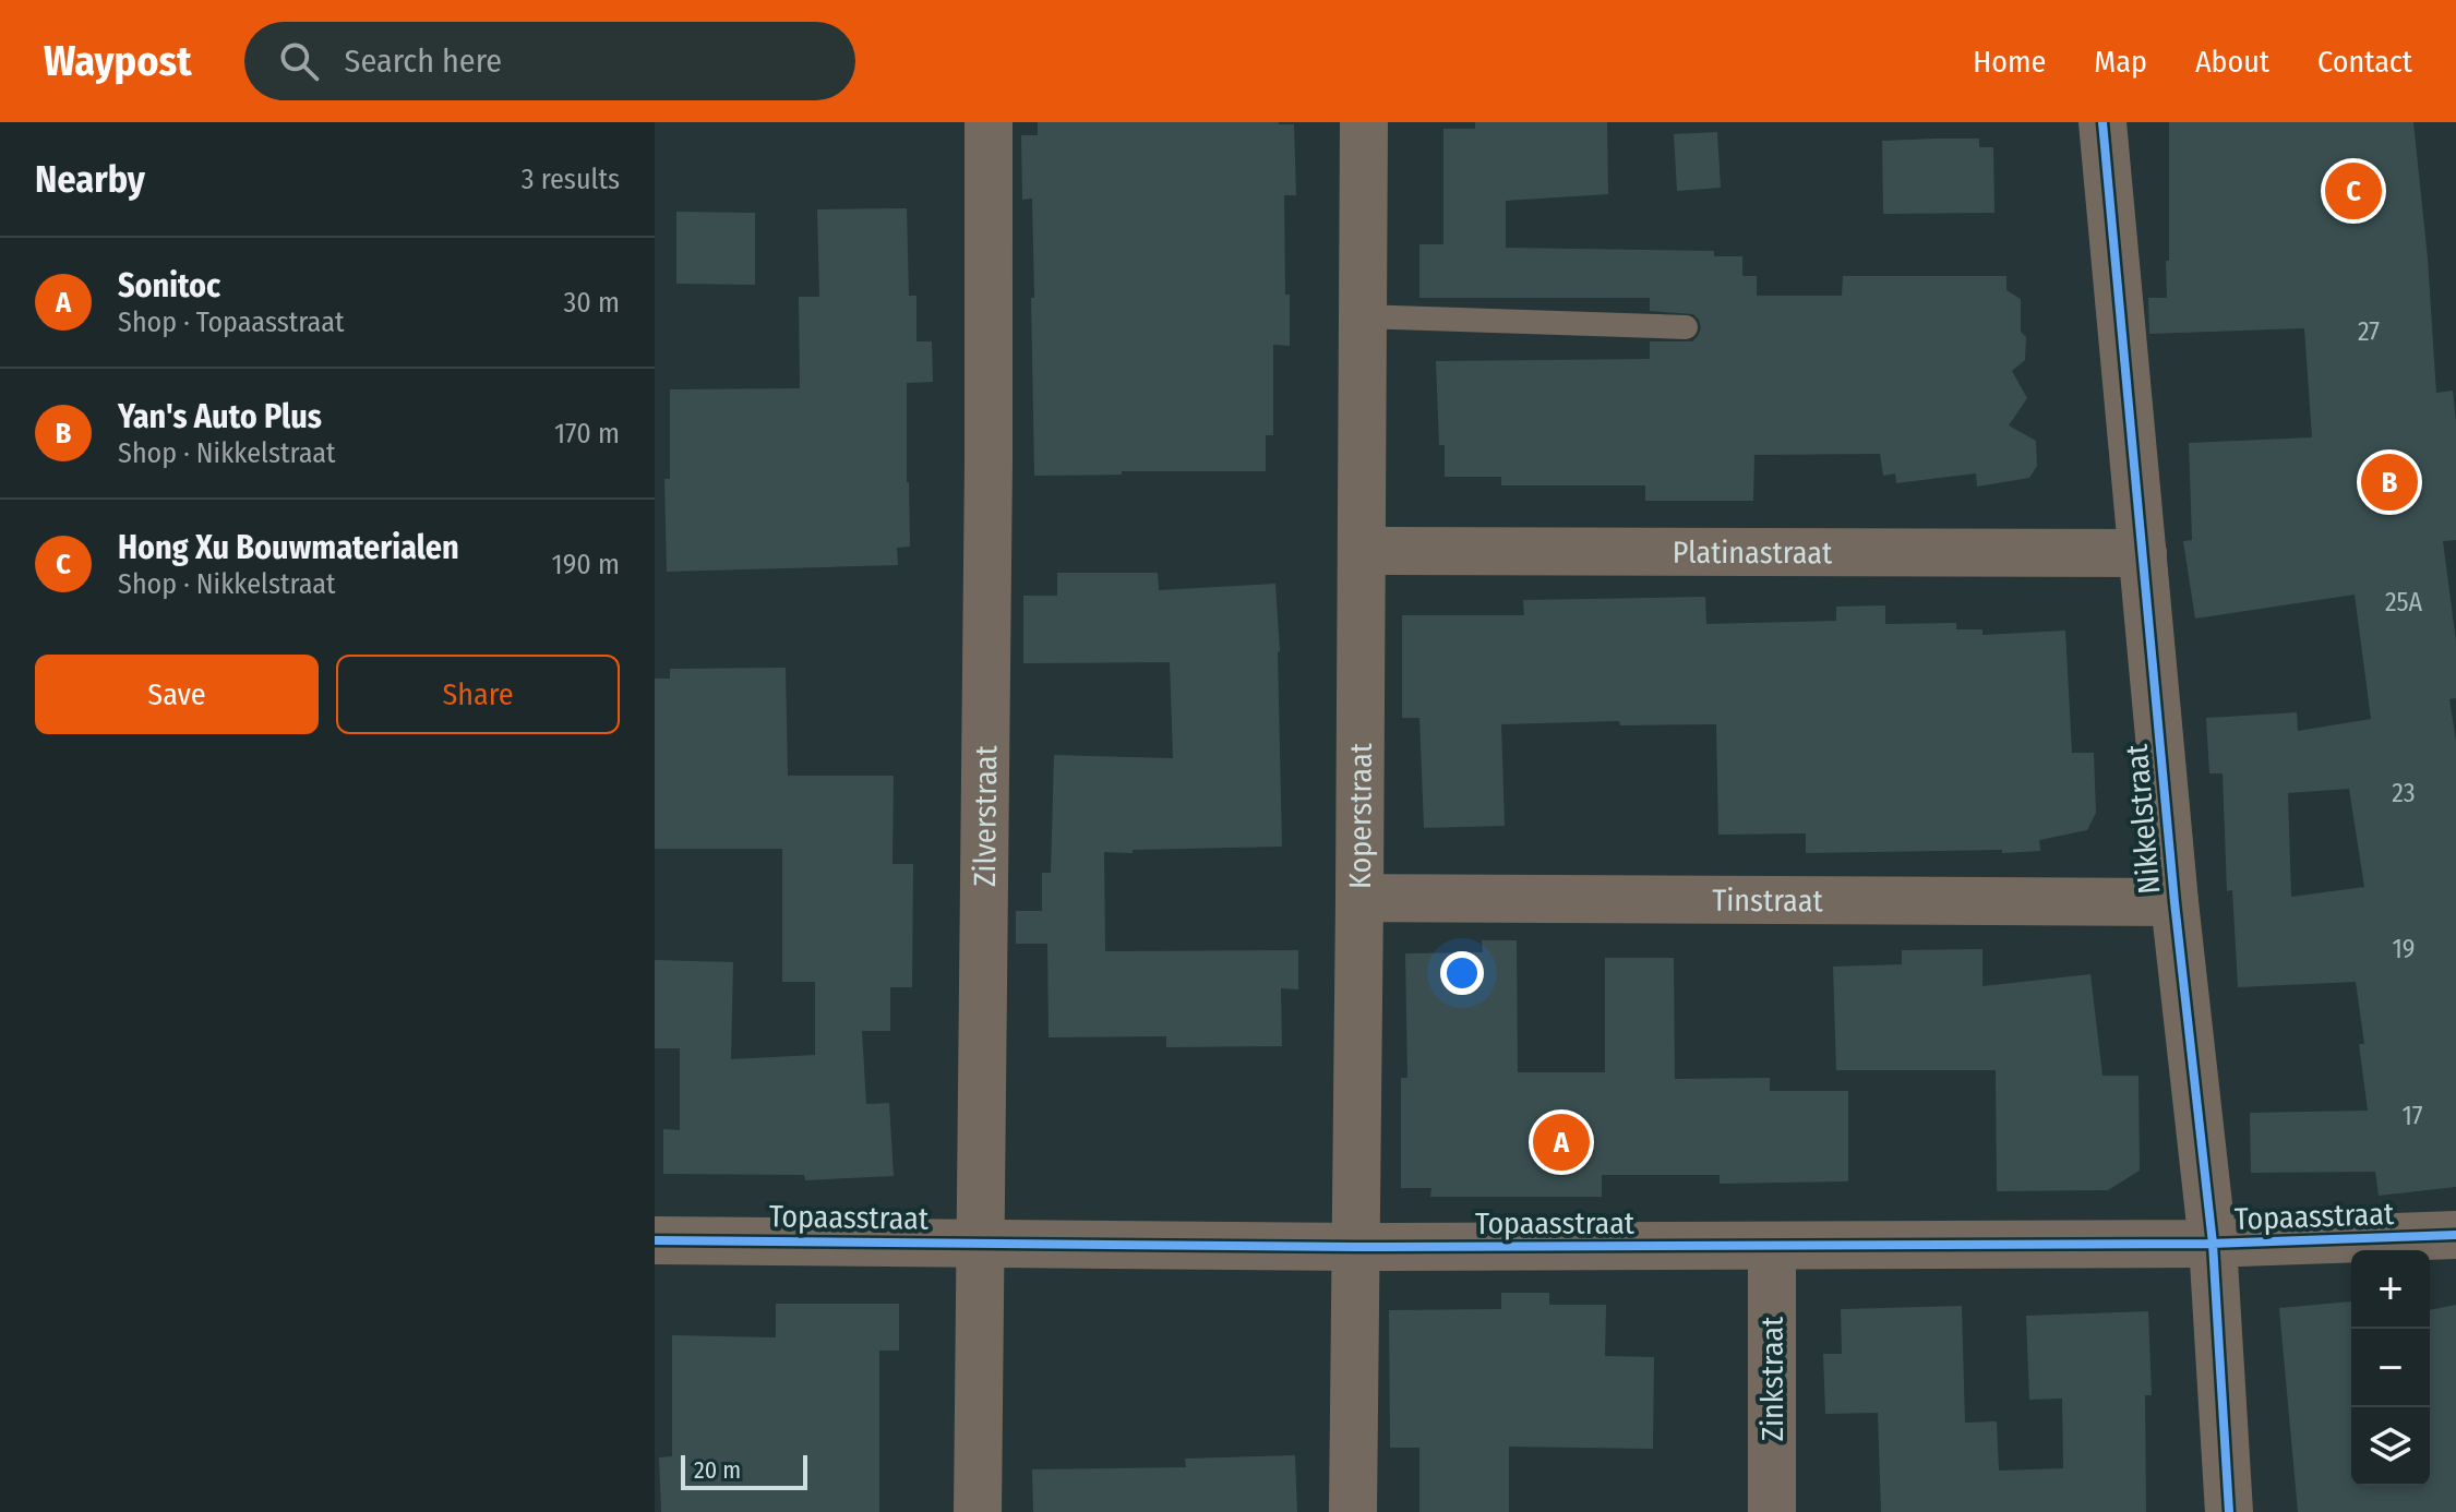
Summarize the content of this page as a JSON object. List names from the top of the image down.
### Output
{
  "streets": {
    "street": [
      "Platinastraat",
      "Zilverstraat",
      "Koperstraat",
      "Nikkelstraat",
      "Tinstraat",
      "Topaasstraat",
      "Zinkstraat"
    ]
  },
  "crossings": [
    ["Platinastraat", "Koperstraat"],
    ["Platinastraat", "Nikkelstraat"],
    ["Zilverstraat", "Topaasstraat"],
    ["Koperstraat", "Tinstraat"],
    ["Koperstraat", "Topaasstraat"],
    ["Nikkelstraat", "Tinstraat"],
    ["Nikkelstraat", "Topaasstraat"],
    ["Topaasstraat", "Zinkstraat"]
  ],
  "house_numbers": [
    "27",
    "25A",
    "23",
    "19",
    "17"
  ],
  "scale_bar": "20 m",
  "page": {
    "header": "Waypost",
    "search": "Search here",
    "nav": [
      "Home",
      "Map",
      "About",
      "Contact"
    ],
    "heading": ["Nearby", "3 results"],
    "pins": ["C", "B", "A"],
    "list": [
      {
        "mark": "A",
        "name": "Sonitoc",
        "note": "Shop · Topaasstraat",
        "value": "30 m"
      },
      {
        "mark": "B",
        "name": "Yan's Auto Plus",
        "note": "Shop · Nikkelstraat",
        "value": "170 m"
      },
      {
        "mark": "C",
        "name": "Hong Xu Bouwmaterialen",
        "note": "Shop · Nikkelstraat",
        "value": "190 m"
      }
    ],
    "buttons": ["Save", "Share"],
    "map_buttons": ["+", "−"],
    "scale": "20 m"
  }
}
